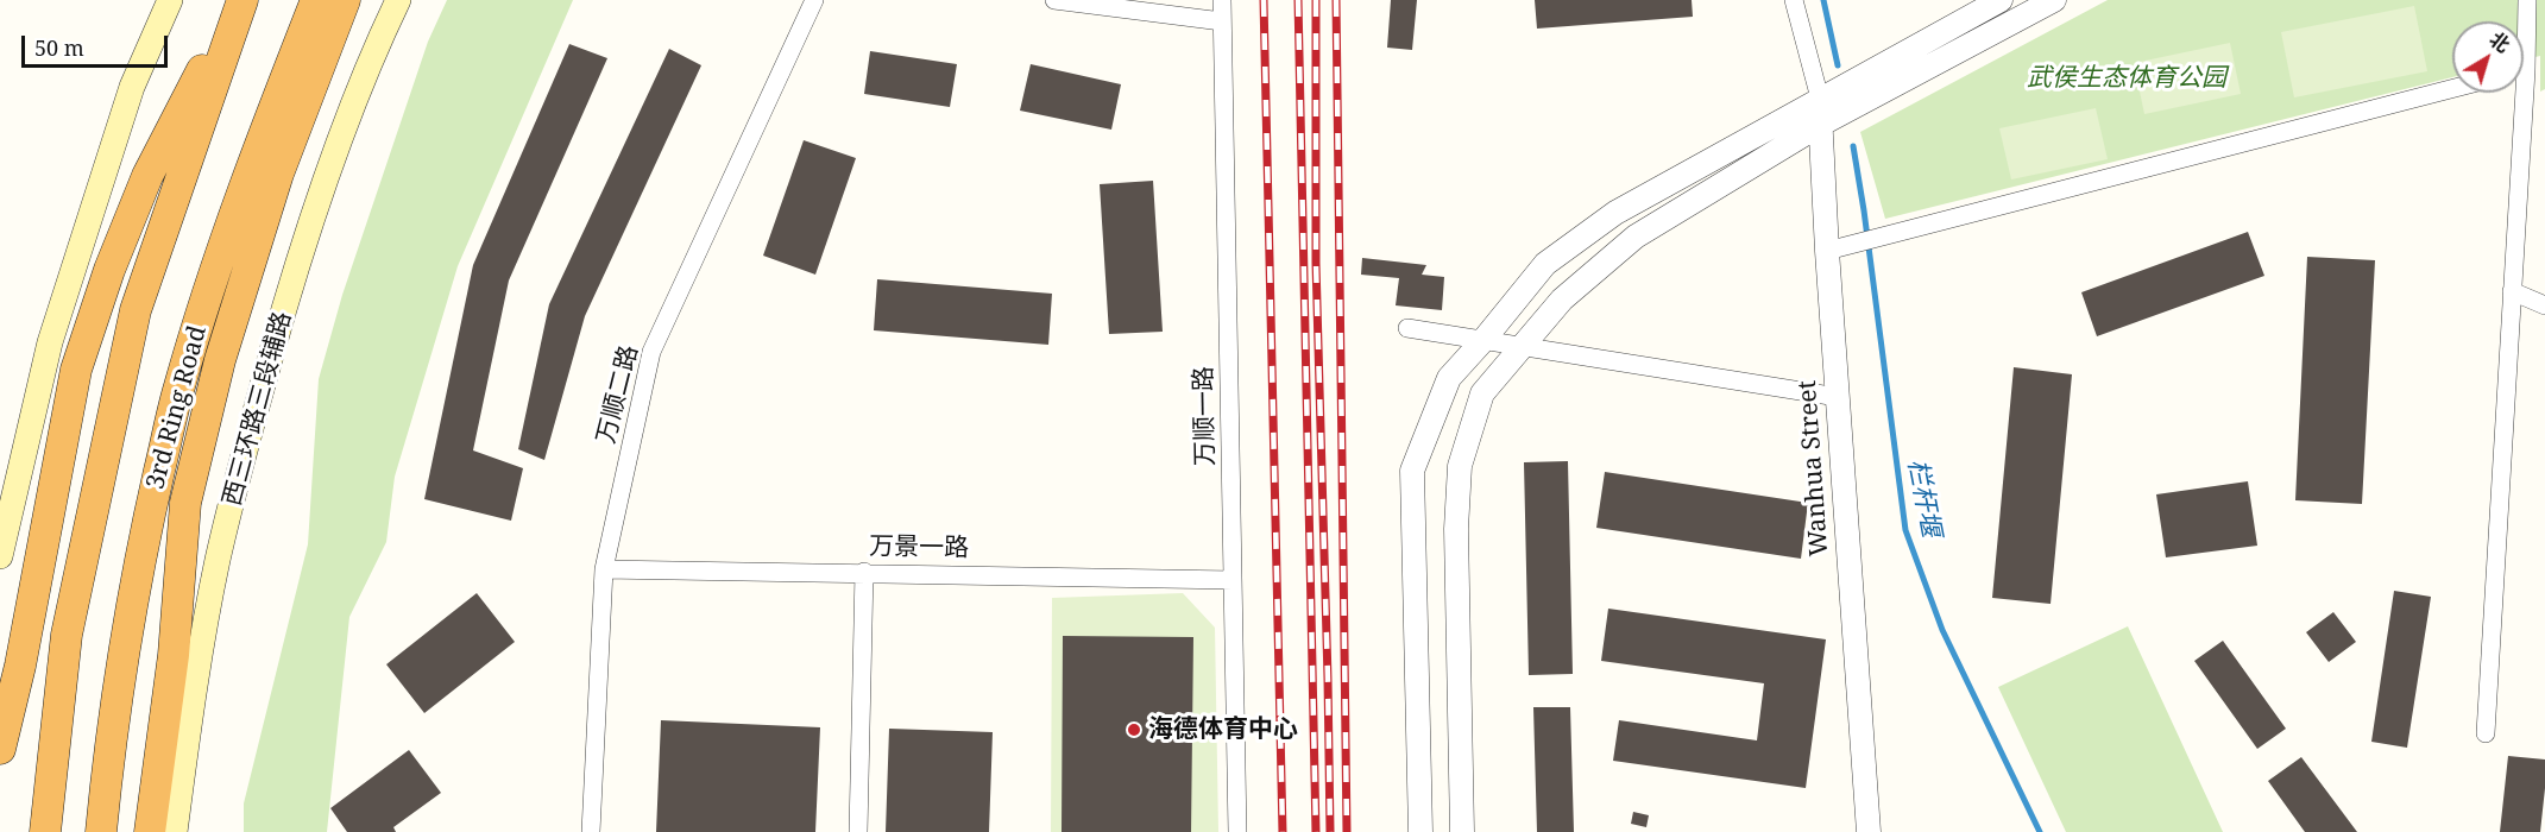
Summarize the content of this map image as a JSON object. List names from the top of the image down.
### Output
{
  "streets": {
    "highway": ["3rd Ring Road"],
    "main road": ["西三环路三段辅路"],
    "street": [
      "万顺二路",
      "万顺一路",
      "Wanhua Street",
      "万景一路"
    ]
  },
  "crossings": [
    ["万顺二路", "万景一路"],
    ["万顺一路", "万景一路"]
  ],
  "water": ["栏杆堰"],
  "parks": ["武侯生态体育公园"],
  "places": ["海德体育中心"],
  "scale_bar": "50 m",
  "north": "top right"
}
